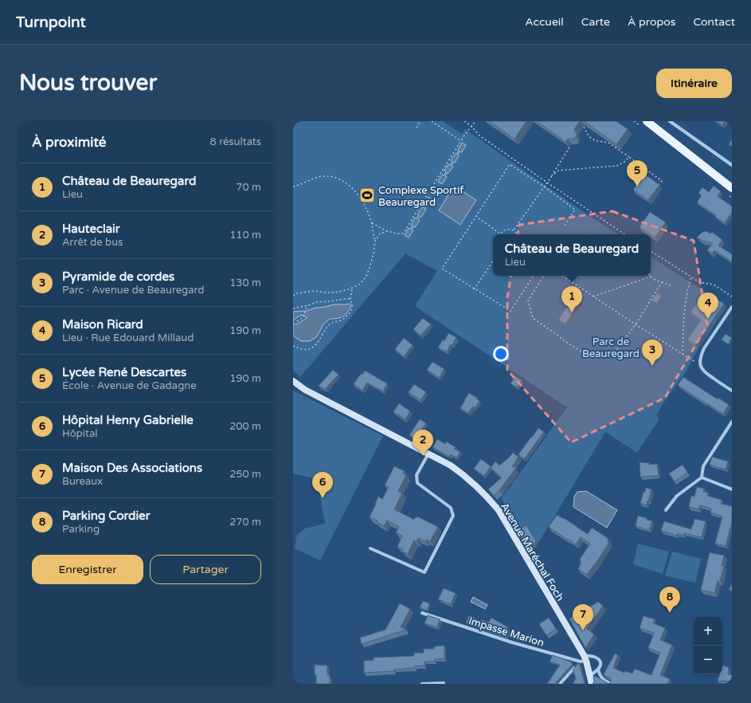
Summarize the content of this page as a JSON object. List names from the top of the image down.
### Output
{
  "streets": {
    "main road": ["Avenue Maréchal Foch"],
    "street": ["Impasse Marion"]
  },
  "crossings": [
    ["Avenue Maréchal Foch", "Impasse Marion"]
  ],
  "parks": ["Parc de Beauregard"],
  "places": {
    "sports": ["Complexe Sportif Beauregard"]
  },
  "page": {
    "header": "Turnpoint",
    "nav": [
      "Accueil",
      "Carte",
      "À propos",
      "Contact"
    ],
    "buttons": [
      "Itinéraire",
      ["Enregistrer", "Partager"]
    ],
    "title": "Nous trouver",
    "heading": ["À proximité", "8 résultats"],
    "pins": [
      "5",
      "1",
      "4",
      "3",
      "2",
      "6",
      "8",
      "7"
    ],
    "list": [
      {
        "mark": "1",
        "name": "Château de Beauregard",
        "note": "Lieu",
        "value": "70 m"
      },
      {
        "mark": "2",
        "name": "Hauteclair",
        "note": "Arrêt de bus",
        "value": "110 m"
      },
      {
        "mark": "3",
        "name": "Pyramide de cordes",
        "note": "Parc · Avenue de Beauregard",
        "value": "130 m"
      },
      {
        "mark": "4",
        "name": "Maison Ricard",
        "note": "Lieu · Rue Edouard Millaud",
        "value": "190 m"
      },
      {
        "mark": "5",
        "name": "Lycée René Descartes",
        "note": "École · Avenue de Gadagne",
        "value": "190 m"
      },
      {
        "mark": "6",
        "name": "Hôpital Henry Gabrielle",
        "note": "Hôpital",
        "value": "200 m"
      },
      {
        "mark": "7",
        "name": "Maison Des Associations",
        "note": "Bureaux",
        "value": "250 m"
      },
      {
        "mark": "8",
        "name": "Parking Cordier",
        "note": "Parking",
        "value": "270 m"
      }
    ],
    "popup": ["Château de Beauregard", "Lieu"],
    "map_buttons": ["+", "−"]
  }
}
